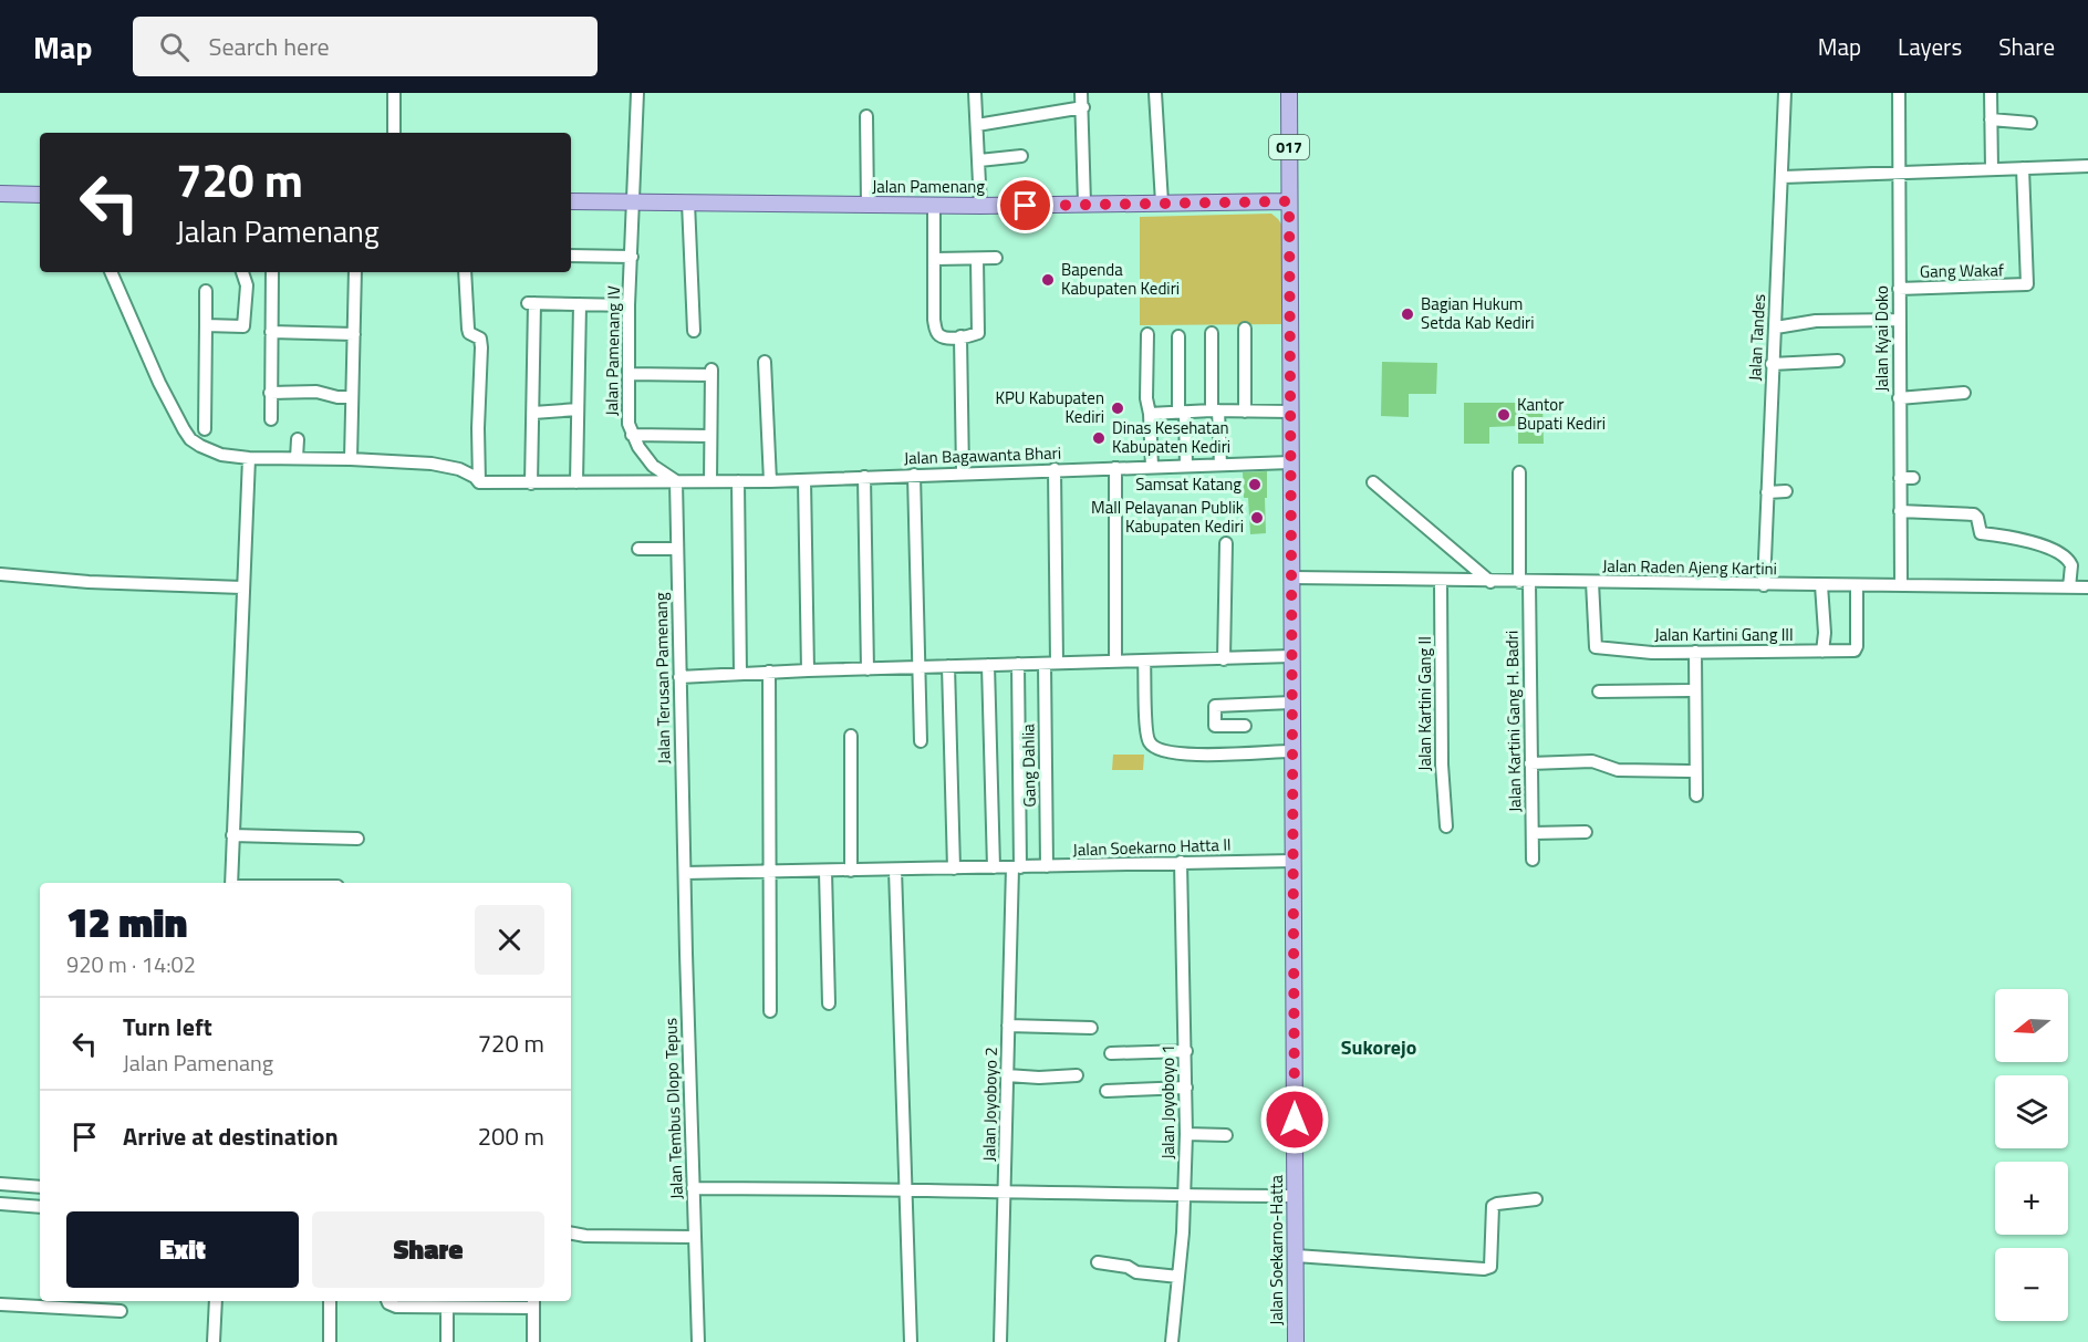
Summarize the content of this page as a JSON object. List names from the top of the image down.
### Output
{
  "streets": {
    "main road": ["017", "Jalan Pamenang", "Jalan Soekarno-Hatta"],
    "street": [
      "Gang Wakaf",
      "Jalan Tandes",
      "Jalan Kyai Doko",
      "Jalan Pamenang IV",
      "Jalan Bagawanta Bhari",
      "Jalan Raden Ajeng Kartini",
      "Jalan Kartini Gang III",
      "Jalan Terusan Pamenang",
      "Jalan Kartini Gang II",
      "Jalan Kartini Gang H. Badri",
      "Gang Dahlia",
      "Jalan Soekarno Hatta II",
      "Jalan Joyoboyo 1",
      "Jalan Joyoboyo 2",
      "Jalan Tembus Dlopo Tepus"
    ]
  },
  "crossings": [
    ["017", "Jalan Pamenang"],
    ["017", "Jalan Soekarno-Hatta"],
    ["Jalan Pamenang", "Jalan Pamenang IV"],
    ["Jalan Pamenang", "Jalan Soekarno-Hatta"],
    ["Gang Wakaf", "Jalan Kyai Doko"],
    ["Jalan Tandes", "Jalan Raden Ajeng Kartini"],
    ["Jalan Kyai Doko", "Jalan Raden Ajeng Kartini"],
    ["Jalan Pamenang IV", "Jalan Bagawanta Bhari"],
    ["Jalan Pamenang IV", "Jalan Terusan Pamenang"],
    ["Jalan Bagawanta Bhari", "Jalan Terusan Pamenang"],
    ["Jalan Bagawanta Bhari", "Gang Dahlia"],
    ["Jalan Bagawanta Bhari", "Jalan Soekarno-Hatta"],
    ["Jalan Raden Ajeng Kartini", "Jalan Kartini Gang III"],
    ["Jalan Raden Ajeng Kartini", "Jalan Kartini Gang II"],
    ["Jalan Raden Ajeng Kartini", "Jalan Kartini Gang H. Badri"],
    ["Jalan Raden Ajeng Kartini", "Jalan Soekarno-Hatta"],
    ["Jalan Terusan Pamenang", "Jalan Soekarno Hatta II"],
    ["Jalan Terusan Pamenang", "Jalan Tembus Dlopo Tepus"],
    ["Gang Dahlia", "Jalan Soekarno Hatta II"],
    ["Jalan Soekarno Hatta II", "Jalan Joyoboyo 1"],
    ["Jalan Soekarno Hatta II", "Jalan Joyoboyo 2"],
    ["Jalan Soekarno Hatta II", "Jalan Tembus Dlopo Tepus"],
    ["Jalan Soekarno Hatta II", "Jalan Soekarno-Hatta"]
  ],
  "districts": ["Sukorejo"],
  "places": [
    "Bapenda Kabupaten Kediri",
    "Bagian Hukum Setda Kab Kediri",
    "KPU Kabupaten Kediri",
    "Kantor Bupati Kediri",
    "Dinas Kesehatan Kabupaten Kediri",
    "Samsat Katang",
    "Mall Pelayanan Publik Kabupaten Kediri"
  ],
  "north": "left",
  "page": {
    "header": "Map",
    "search": "Search here",
    "nav": ["Map", "Layers", "Share"],
    "turn": ["720 m", "Jalan Pamenang"],
    "heading": ["12 min", "920 m · 14:02"],
    "map_buttons": ["+", "−"],
    "list": [
      {
        "name": "Turn left",
        "note": "Jalan Pamenang",
        "value": "720 m"
      },
      {
        "name": "Arrive at destination",
        "value": "200 m"
      }
    ],
    "buttons": ["Exit", "Share"]
  }
}
